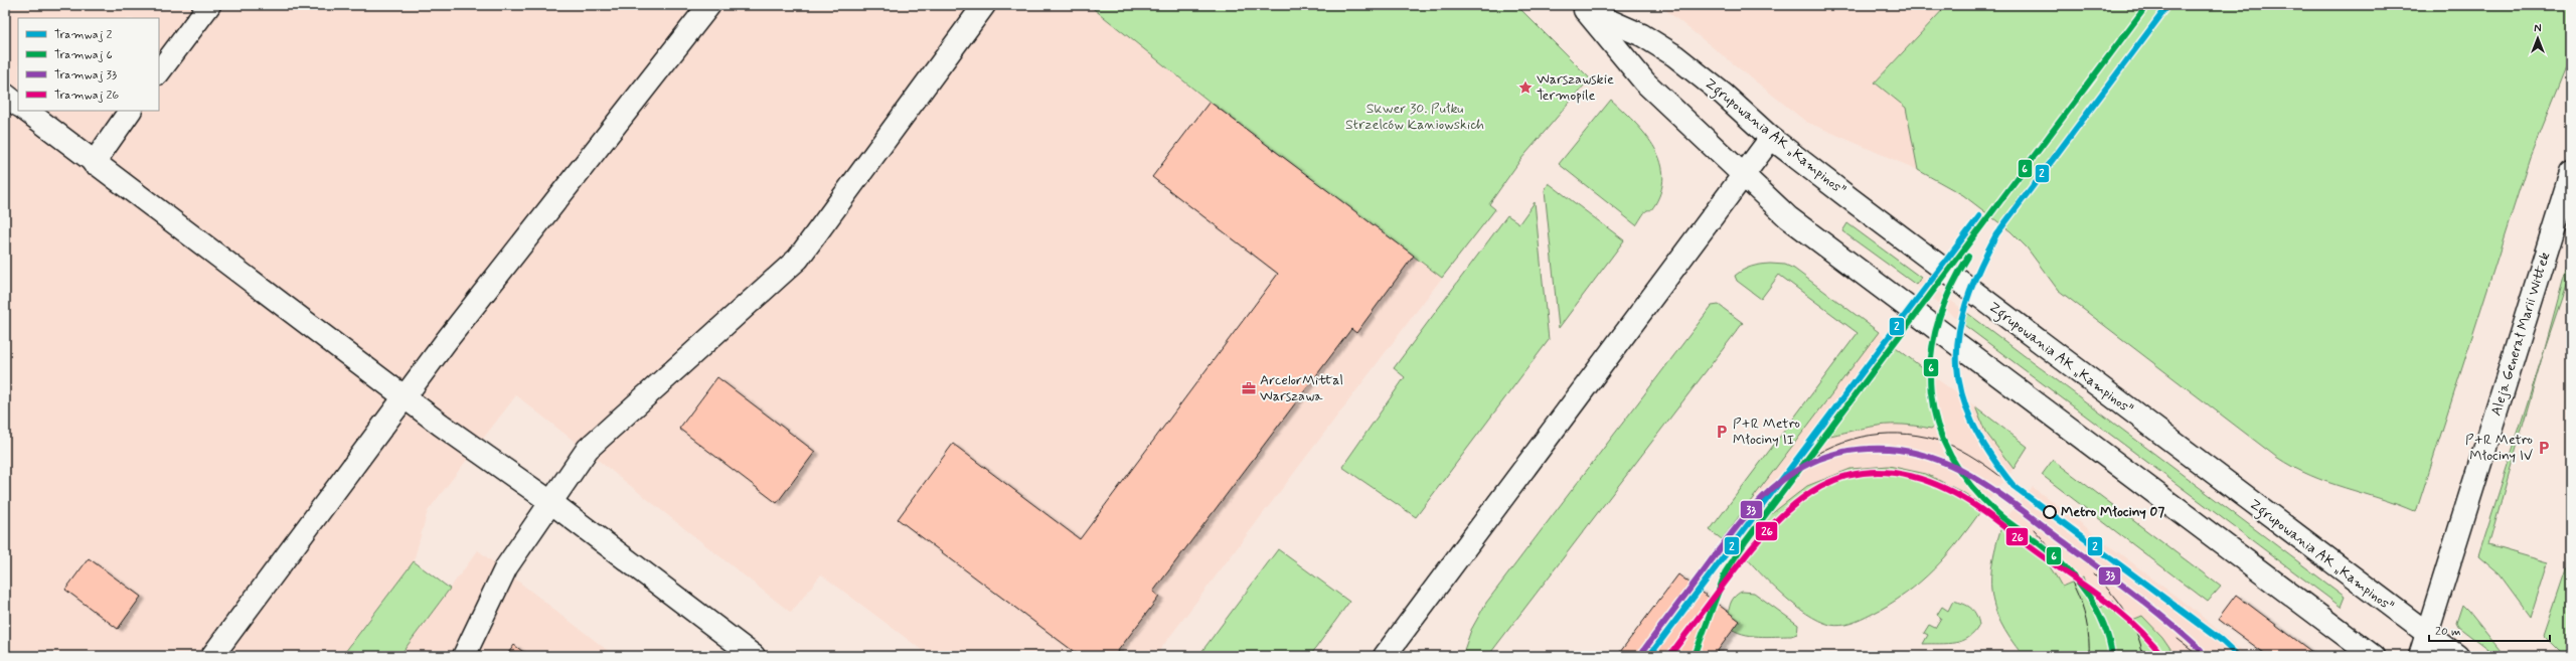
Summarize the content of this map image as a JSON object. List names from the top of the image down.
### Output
{
  "streets": {
    "street": ["Zgrupowania AK „Kampinos”", "Aleja Generał Marii Wittek"]
  },
  "crossings": [
    ["Zgrupowania AK „Kampinos”", "Aleja Generał Marii Wittek"]
  ],
  "parks": ["Skwer 30. Pułku Strzelców Kaniowskich"],
  "places": {
    "place": ["Warszawskie Termopile"],
    "office": ["ArcelorMittal Warszawa"],
    "parking": ["P+R Metro Młociny II", "P+R Metro Młociny IV"],
    "other": ["Metro Młociny 07"]
  },
  "lines": [
    "tram line 2",
    "tram line 6",
    "tram line 33",
    "tram line 26"
  ],
  "legend": [
    "Tramwaj 2",
    "Tramwaj 6",
    "Tramwaj 33",
    "Tramwaj 26"
  ],
  "scale_bar": "20 m",
  "north": "top"
}
